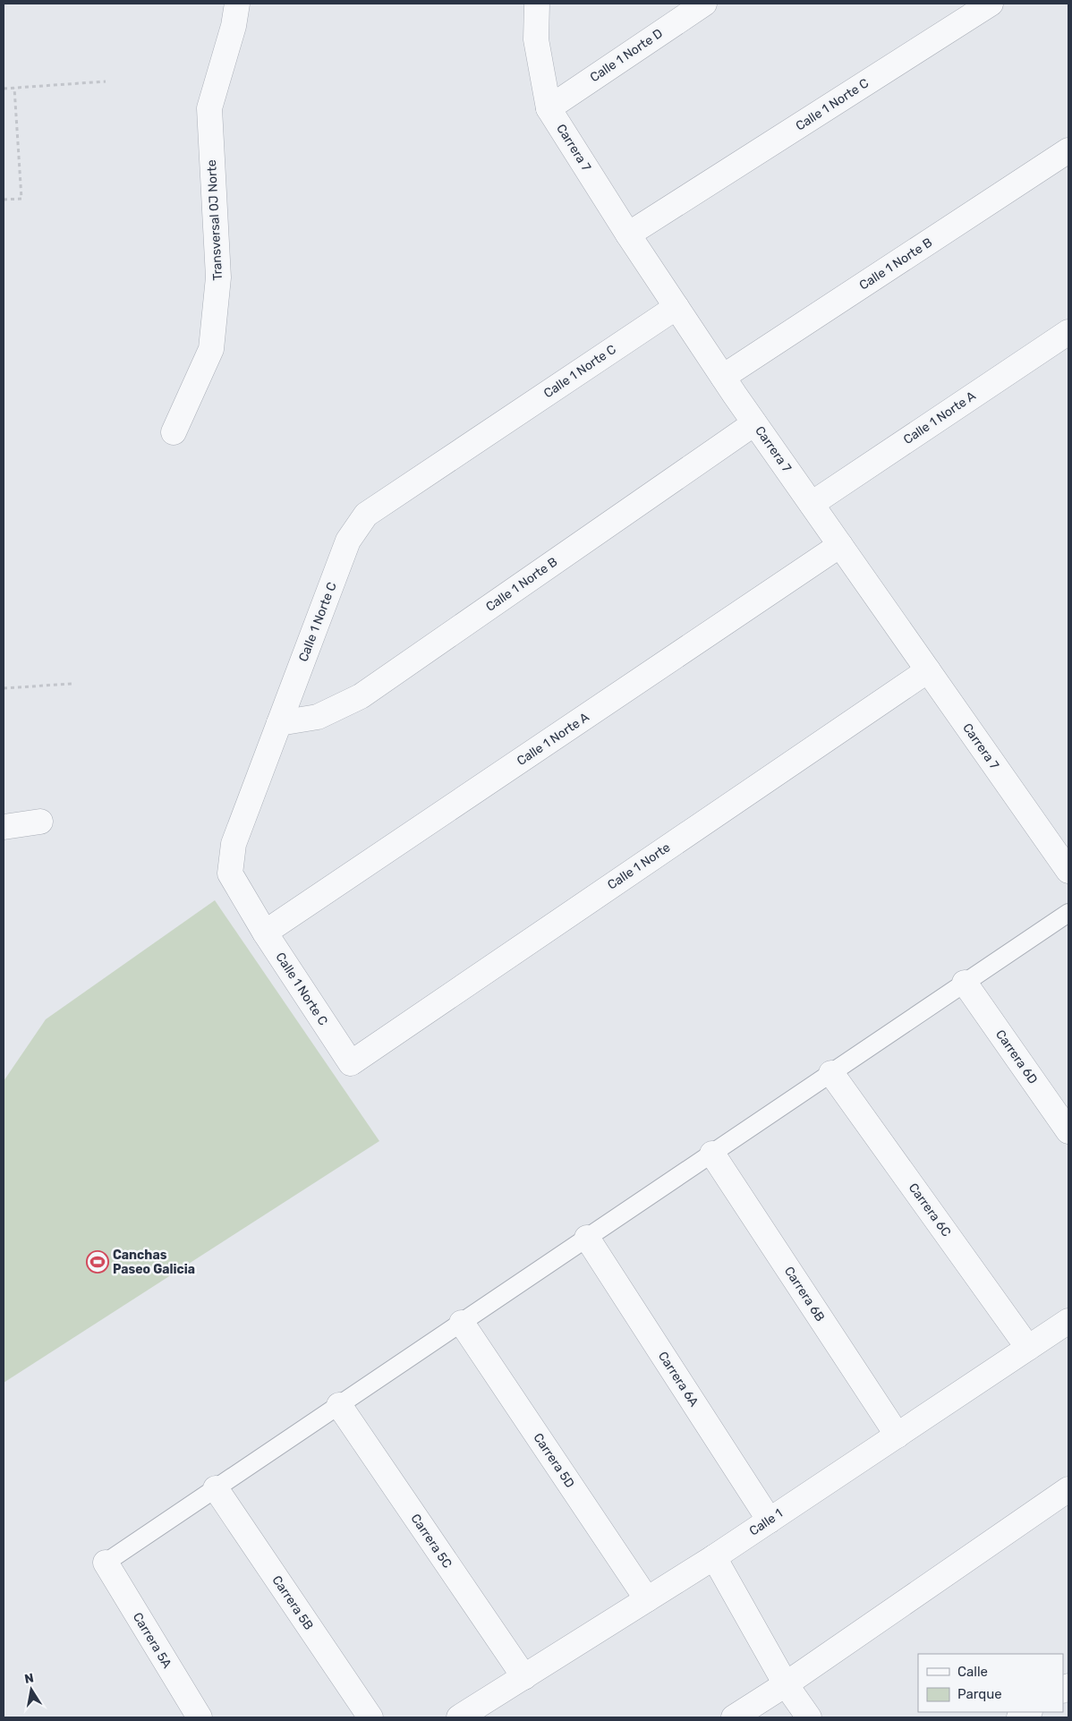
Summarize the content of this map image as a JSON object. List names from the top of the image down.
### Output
{
  "streets": {
    "street": [
      "Calle 1 Norte D",
      "Calle 1 Norte C",
      "Carrera 7",
      "Transversal 0J Norte",
      "Calle 1 Norte B",
      "Calle 1 Norte A",
      "Calle 1 Norte",
      "Carrera 6D",
      "Carrera 6C",
      "Carrera 6B",
      "Carrera 6A",
      "Carrera 5D",
      "Calle 1",
      "Carrera 5C",
      "Carrera 5B",
      "Carrera 5A"
    ]
  },
  "crossings": [
    ["Calle 1 Norte D", "Carrera 7"],
    ["Calle 1 Norte C", "Carrera 7"],
    ["Calle 1 Norte C", "Calle 1 Norte B"],
    ["Calle 1 Norte C", "Calle 1 Norte A"],
    ["Calle 1 Norte C", "Calle 1 Norte"],
    ["Carrera 7", "Calle 1 Norte B"],
    ["Carrera 7", "Calle 1 Norte A"],
    ["Carrera 7", "Calle 1 Norte"],
    ["Carrera 6C", "Calle 1"],
    ["Carrera 6B", "Calle 1"],
    ["Carrera 6A", "Calle 1"],
    ["Carrera 5D", "Calle 1"],
    ["Calle 1", "Carrera 5C"]
  ],
  "places": {
    "sports": ["Canchas Paseo Galicia"]
  },
  "legend": ["Calle", "Parque"],
  "north": "top"
}
